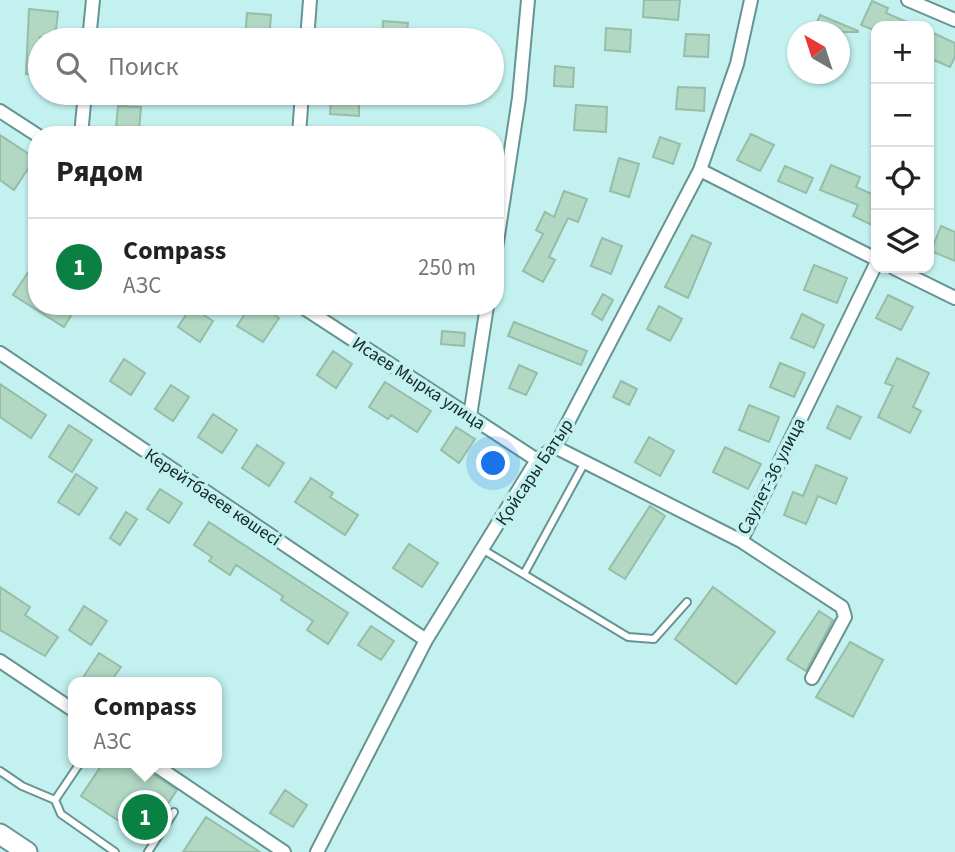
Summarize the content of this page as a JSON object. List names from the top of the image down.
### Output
{
  "streets": {
    "street": [
      "Исаев Мырка улица",
      "Қойсары Батыр",
      "Саулет-36 улица",
      "Керейтбаеев көшесі"
    ]
  },
  "crossings": [
    ["Исаев Мырка улица", "Қойсары Батыр"],
    ["Қойсары Батыр", "Саулет-36 улица"],
    ["Қойсары Батыр", "Керейтбаеев көшесі"]
  ],
  "north": "top left",
  "page": {
    "map_buttons": ["+", "−"],
    "search": "Поиск",
    "heading": "Рядом",
    "list": [
      {
        "mark": "1",
        "name": "Compass",
        "note": "АЗС",
        "value": "250 m"
      }
    ],
    "popup": ["Compass", "АЗС"],
    "pins": "1"
  }
}
